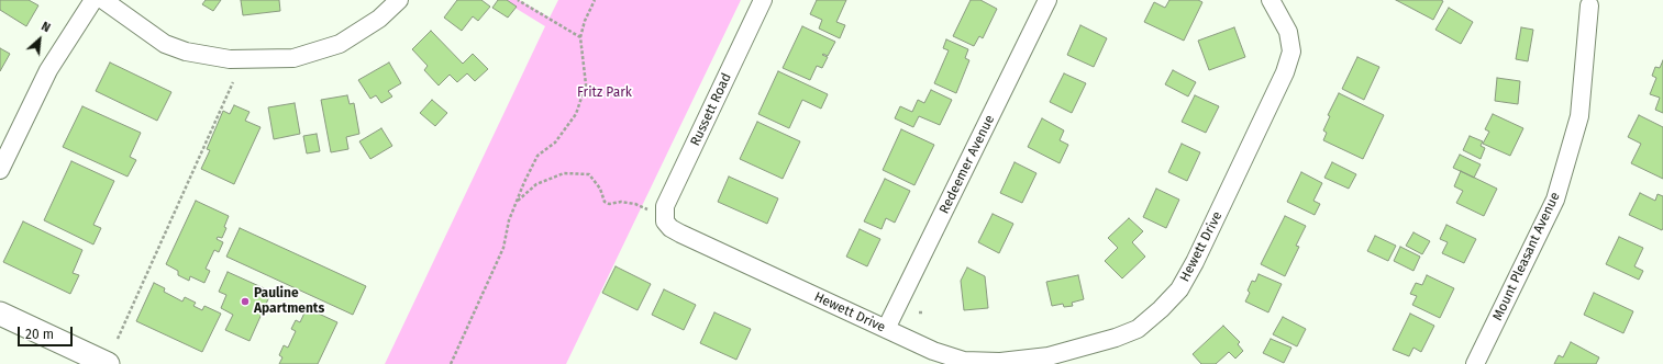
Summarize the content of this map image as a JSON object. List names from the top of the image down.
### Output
{
  "streets": {
    "street": [
      "Russett Road",
      "Redeemer Avenue",
      "Hewett Drive",
      "Mount Pleasant Avenue"
    ]
  },
  "crossings": [
    ["Russett Road", "Hewett Drive"],
    ["Redeemer Avenue", "Hewett Drive"]
  ],
  "parks": ["Fritz Park"],
  "places": ["Pauline Apartments"],
  "scale_bar": "20 m",
  "north": "top right"
}
